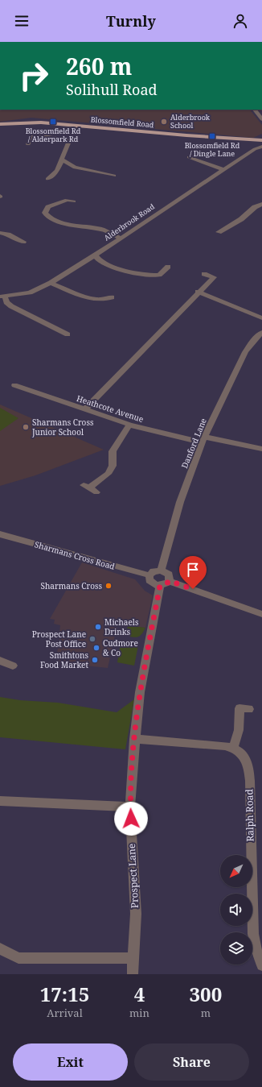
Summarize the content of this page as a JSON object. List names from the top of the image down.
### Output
{
  "streets": {
    "main road": ["Blossomfield Road"],
    "street": [
      "Alderbrook Road",
      "Heathcote Avenue",
      "Danford Lane",
      "Sharmans Cross Road",
      "Ralph Road",
      "Prospect Lane"
    ]
  },
  "crossings": [
    ["Heathcote Avenue", "Danford Lane"],
    ["Danford Lane", "Sharmans Cross Road"],
    ["Danford Lane", "Prospect Lane"],
    ["Sharmans Cross Road", "Prospect Lane"]
  ],
  "places": {
    "transit": ["Blossomfield Rd / Alderpark Rd", "Blossomfield Rd / Dingle Lane"],
    "other": [
      "Alderbrook School",
      "Sharmans Cross Junior School",
      "Sharmans Cross",
      "Michaels Drinks",
      "Prospect Lane Post Office",
      "Cudmore & Co",
      "Smithtons Food Market"
    ]
  },
  "north": "bottom left",
  "page": {
    "header": "Turnly",
    "turn": ["260 m", "Solihull Road"],
    "eta": [
      "17:15",
      "Arrival",
      "4",
      "min",
      "300",
      "m"
    ],
    "buttons": ["Exit", "Share"]
  }
}
